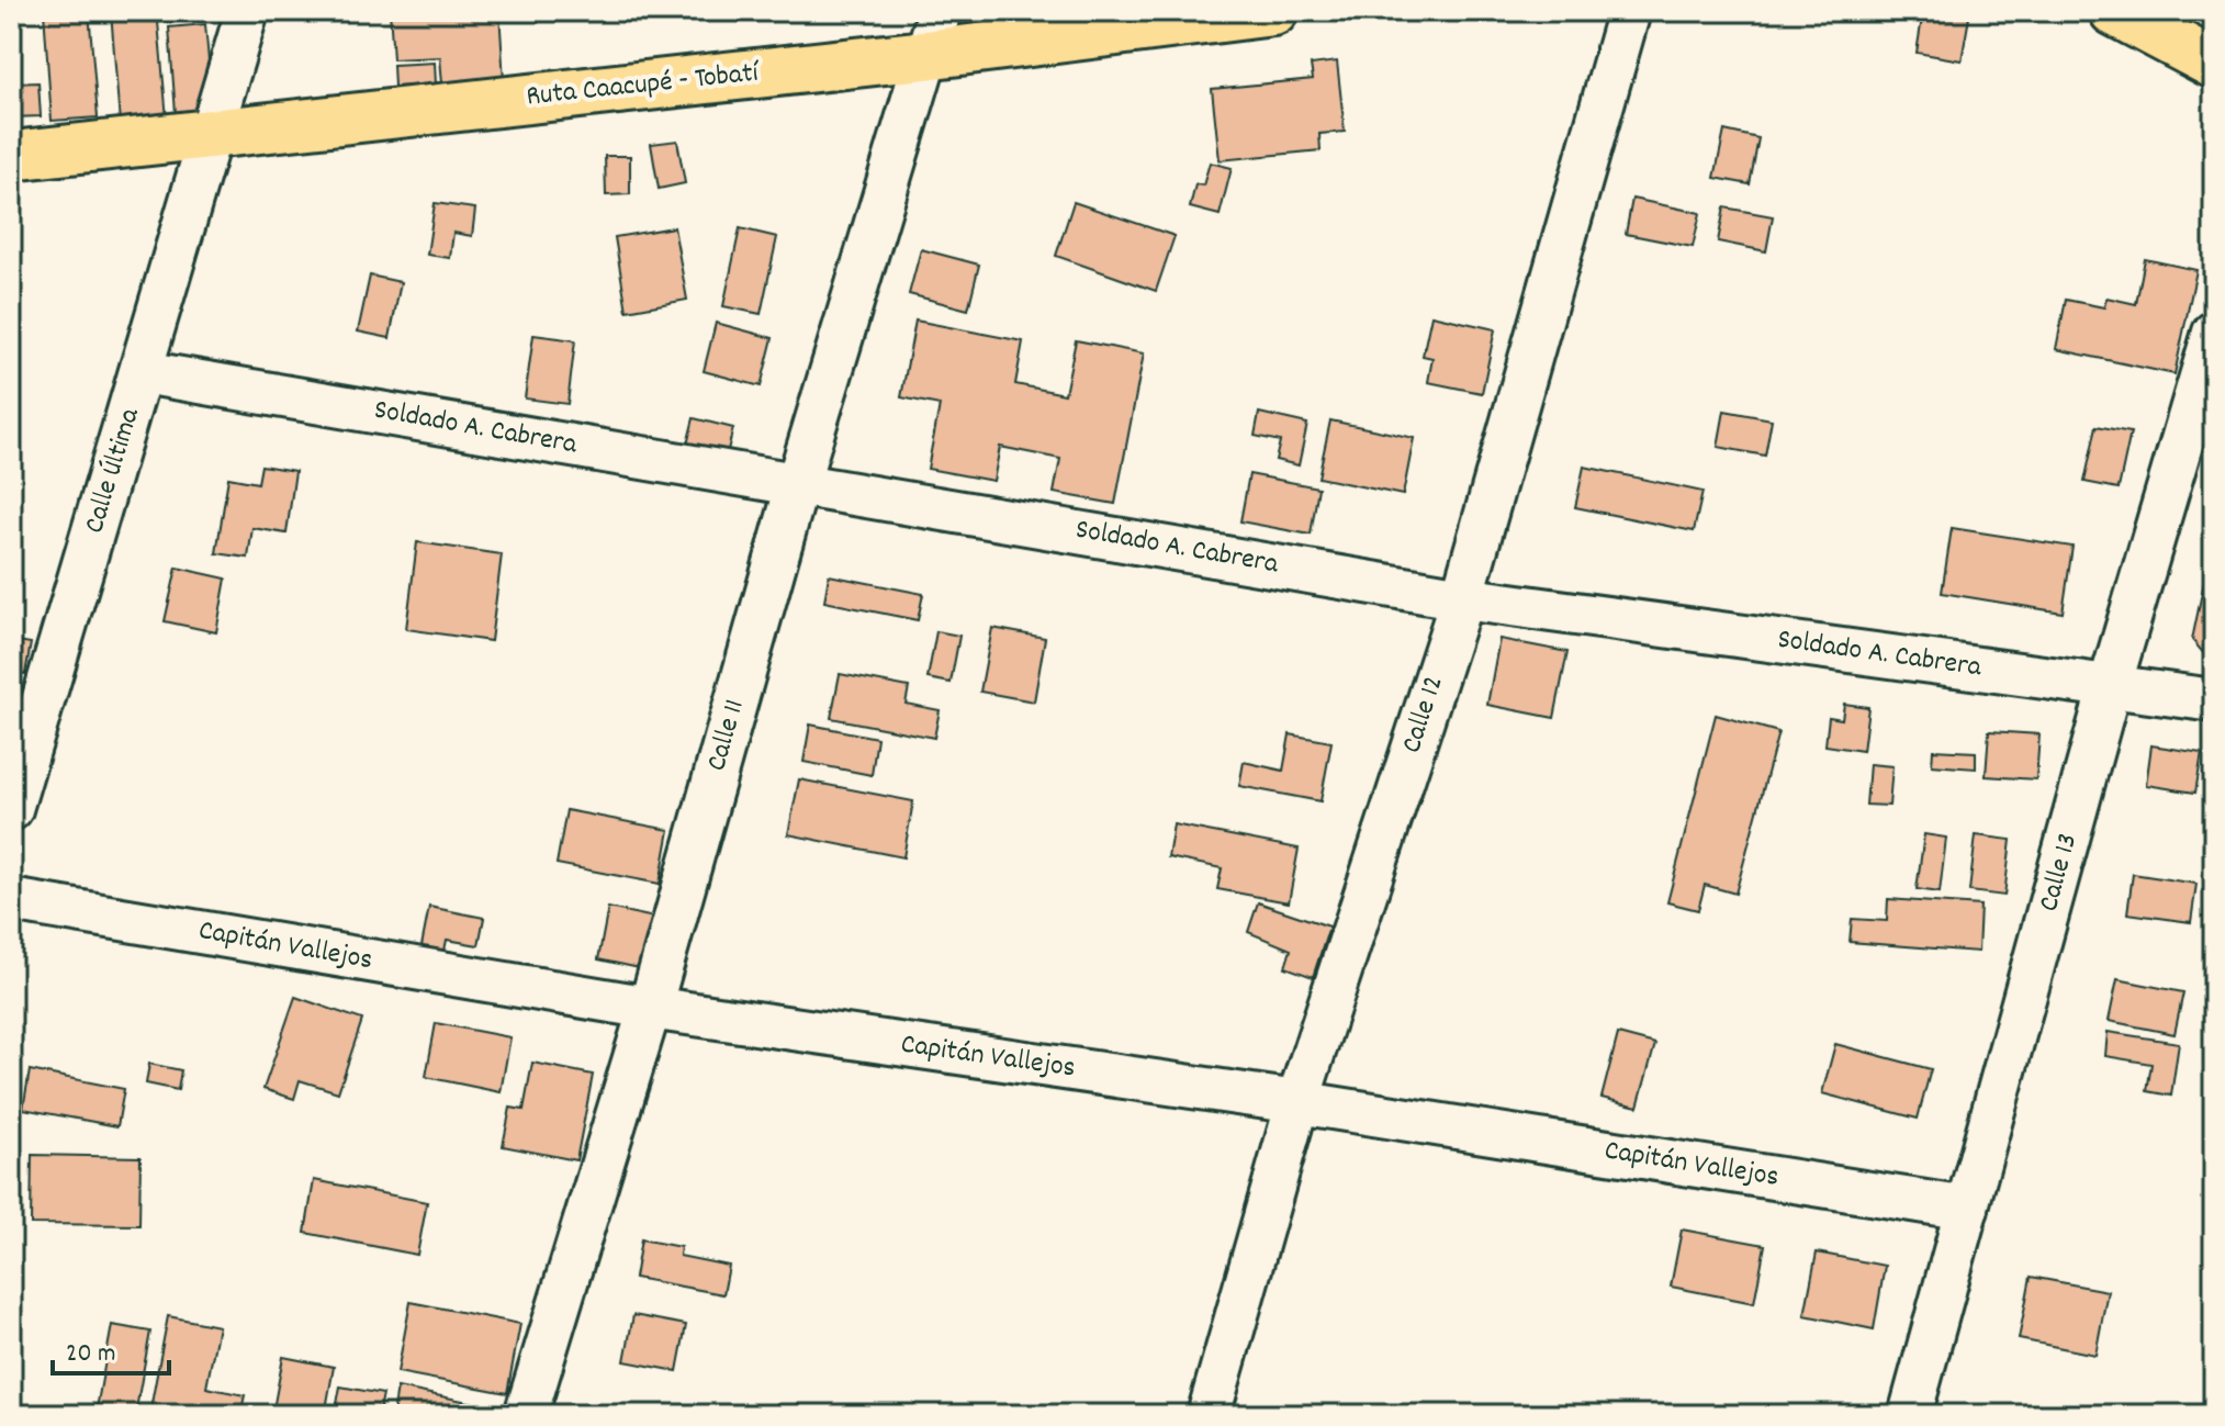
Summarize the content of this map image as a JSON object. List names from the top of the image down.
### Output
{
  "streets": {
    "main road": ["Ruta Caacupé - Tobatí"],
    "street": [
      "Soldado A. Cabrera",
      "Calle Última",
      "Calle 12",
      "Calle 11",
      "Calle 13",
      "Capitán Vallejos"
    ]
  },
  "crossings": [
    ["Ruta Caacupé - Tobatí", "Calle Última"],
    ["Ruta Caacupé - Tobatí", "Calle 11"],
    ["Soldado A. Cabrera", "Calle Última"],
    ["Soldado A. Cabrera", "Calle 12"],
    ["Soldado A. Cabrera", "Calle 11"],
    ["Soldado A. Cabrera", "Calle 13"],
    ["Calle 12", "Capitán Vallejos"],
    ["Calle 11", "Capitán Vallejos"],
    ["Calle 13", "Capitán Vallejos"]
  ],
  "scale_bar": "20 m"
}
